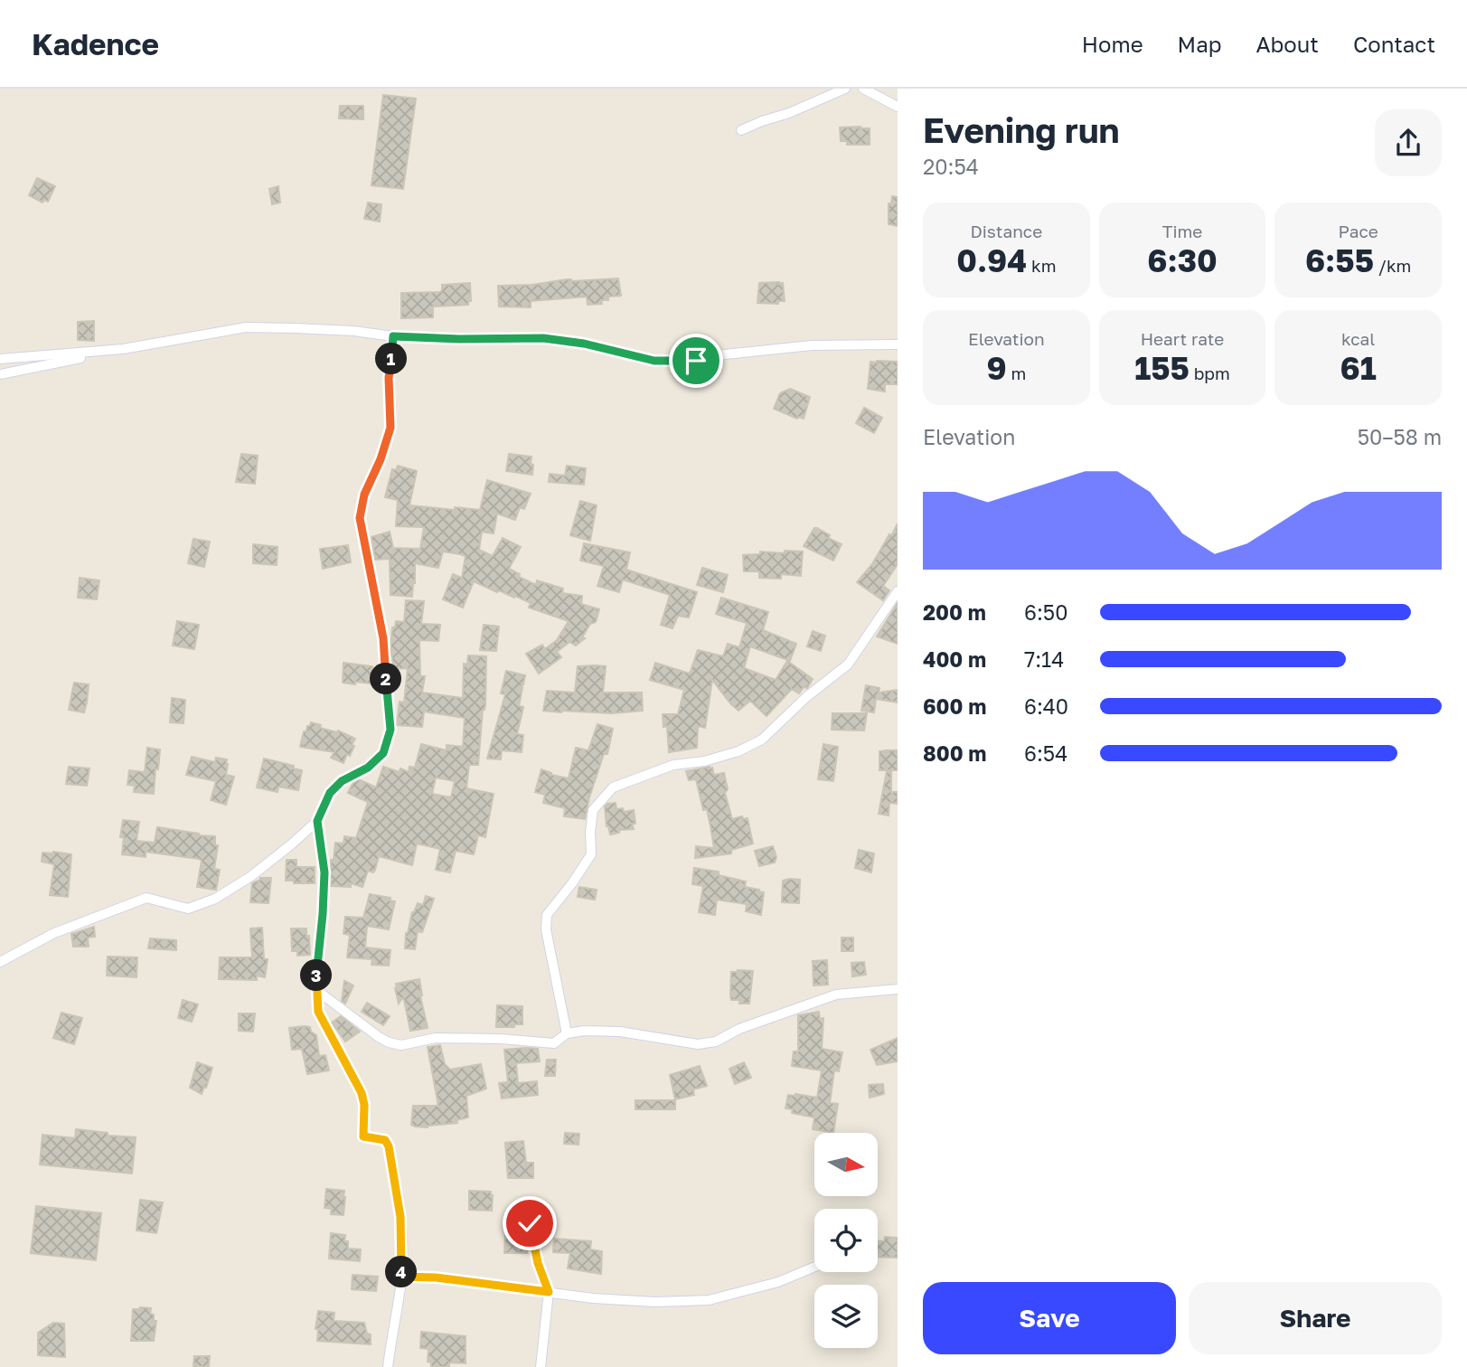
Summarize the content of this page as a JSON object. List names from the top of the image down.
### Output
{
  "north": "right",
  "page": {
    "header": "Kadence",
    "nav": [
      "Home",
      "Map",
      "About",
      "Contact"
    ],
    "heading": ["Evening run", "20:54"],
    "stats": [
      ["Distance", "0.94 km"],
      ["Time", "6:30"],
      ["Pace", "6:55 /km"],
      ["Elevation", "9 m"],
      ["Heart rate", "155 bpm"],
      ["kcal", "61"]
    ],
    "pins": [
      "1",
      "2",
      "3",
      "4"
    ],
    "chart": ["Elevation", "50–58 m"],
    "list": [
      {
        "name": "200 m",
        "note": "6:50"
      },
      {
        "name": "400 m",
        "note": "7:14"
      },
      {
        "name": "600 m",
        "note": "6:40"
      },
      {
        "name": "800 m",
        "note": "6:54"
      }
    ],
    "buttons": ["Save", "Share"]
  }
}
